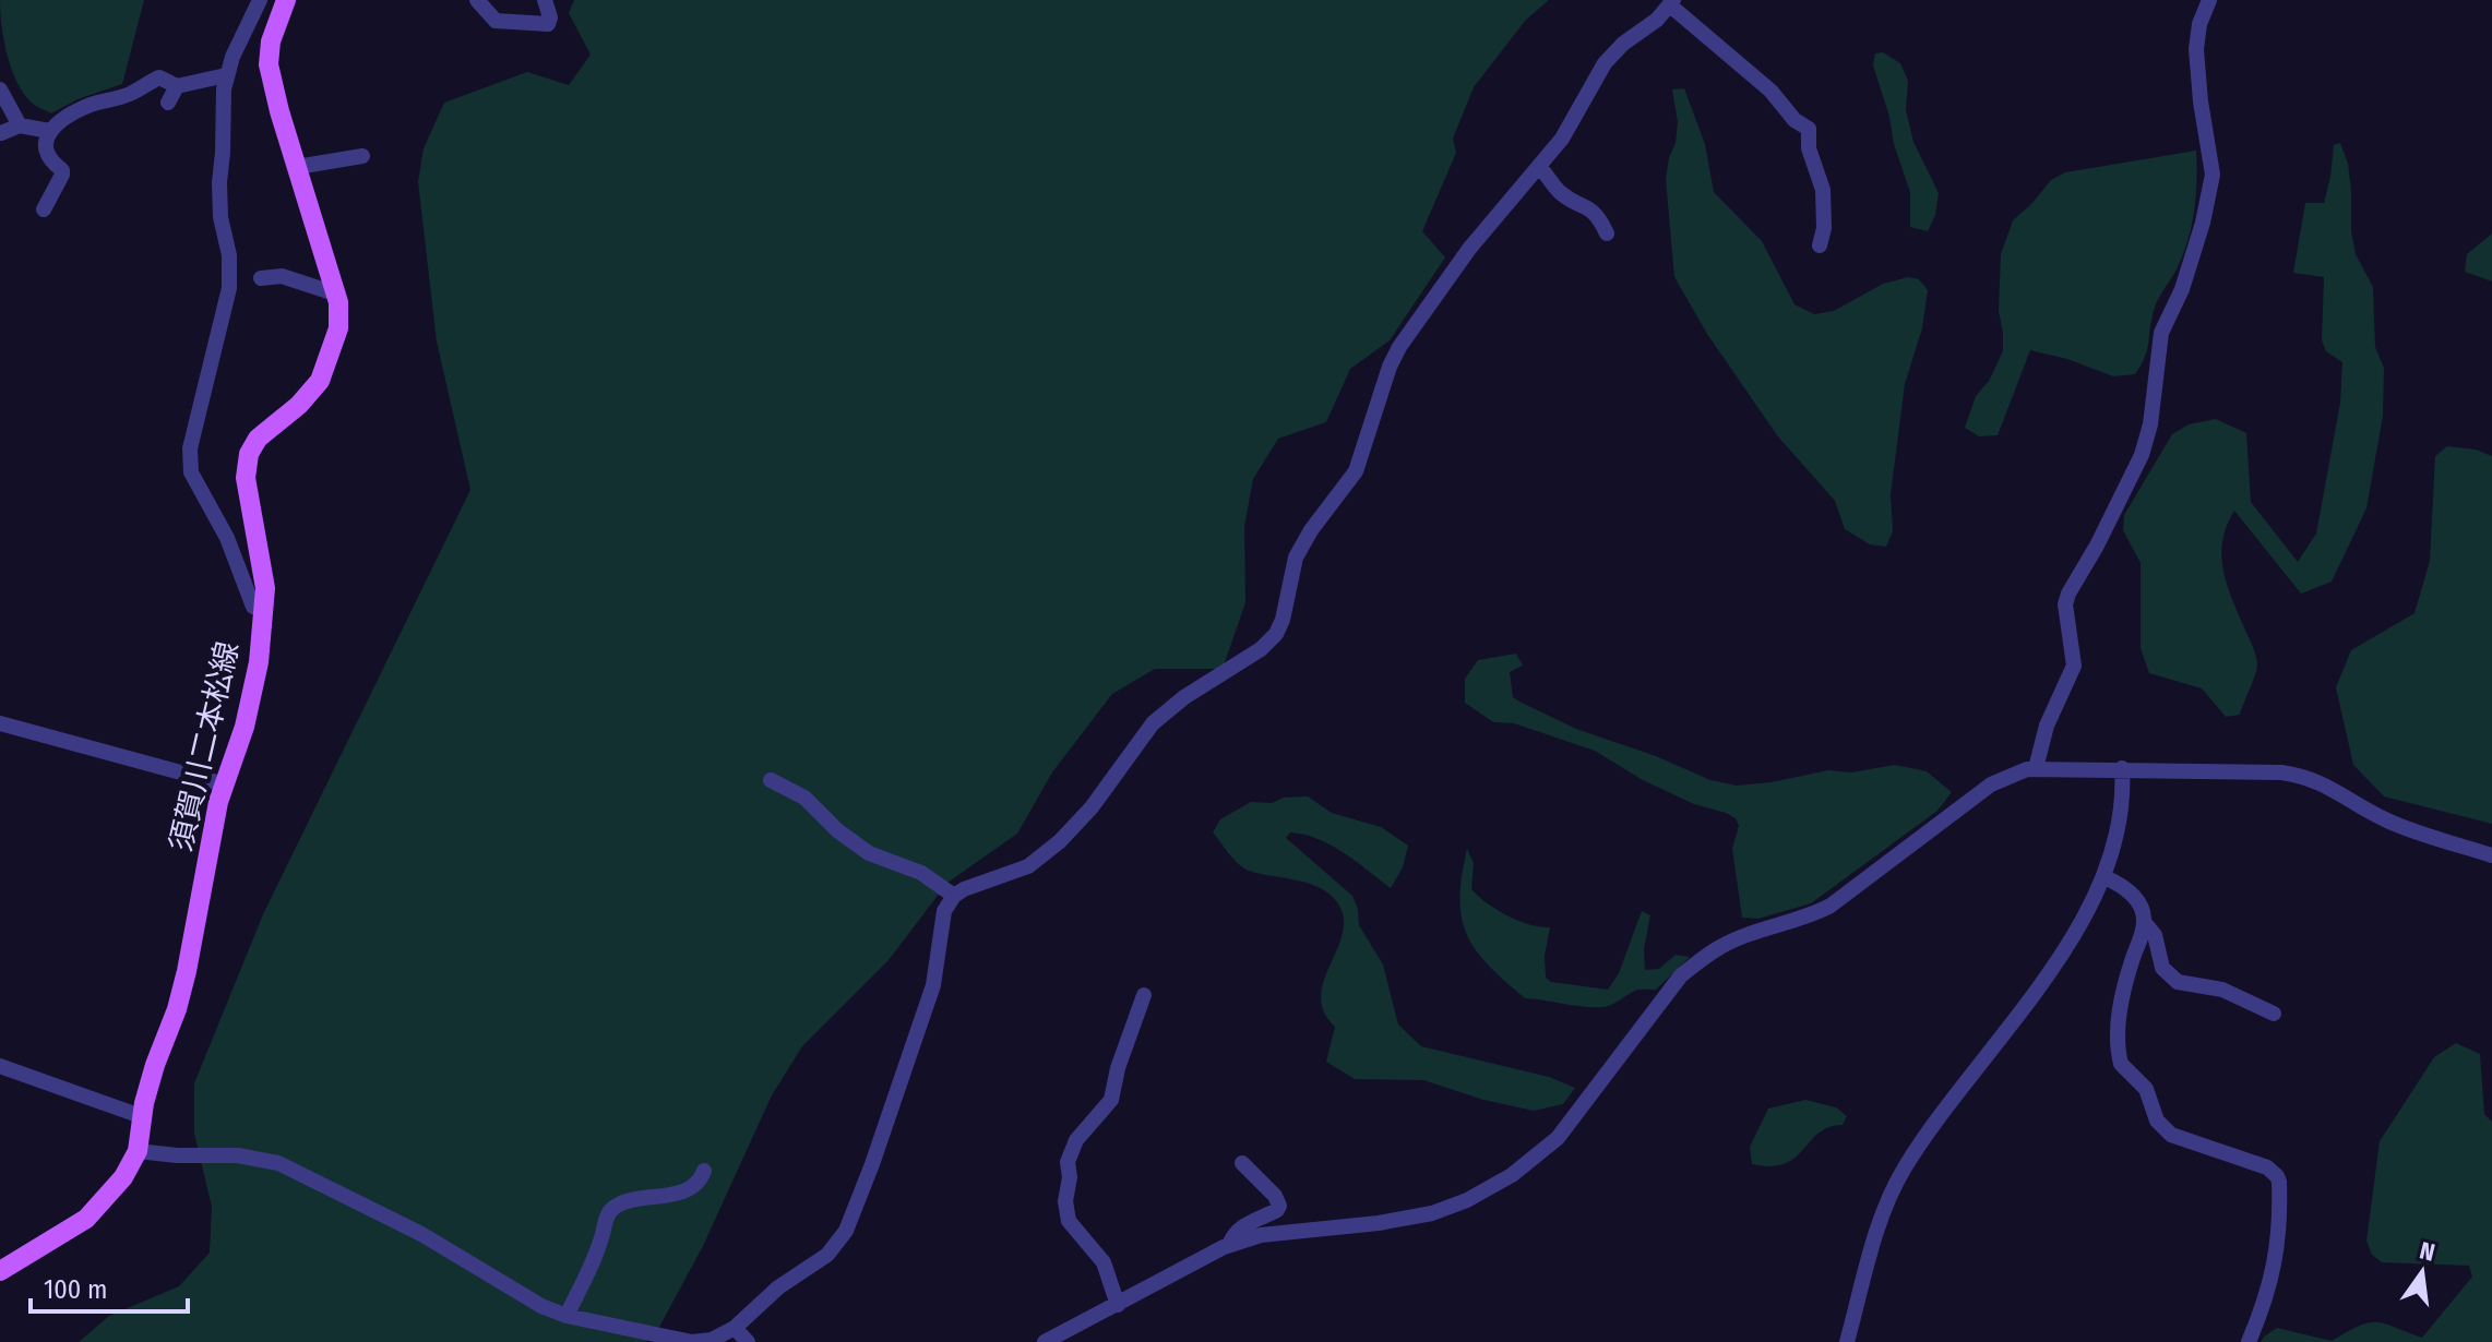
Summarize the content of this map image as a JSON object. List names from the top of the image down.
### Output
{
  "streets": {
    "main road": ["須賀川二本松線"]
  },
  "scale_bar": "100 m",
  "north": "top"
}
